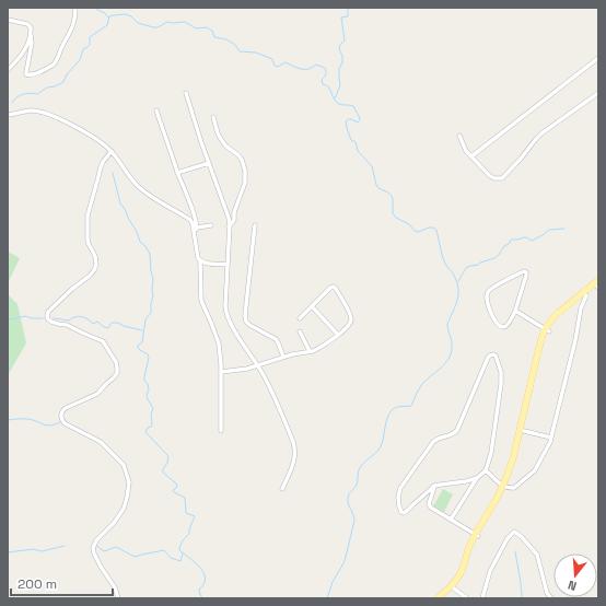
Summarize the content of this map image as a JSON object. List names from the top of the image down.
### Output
{
  "scale_bar": "200 m",
  "north": "bottom"
}
